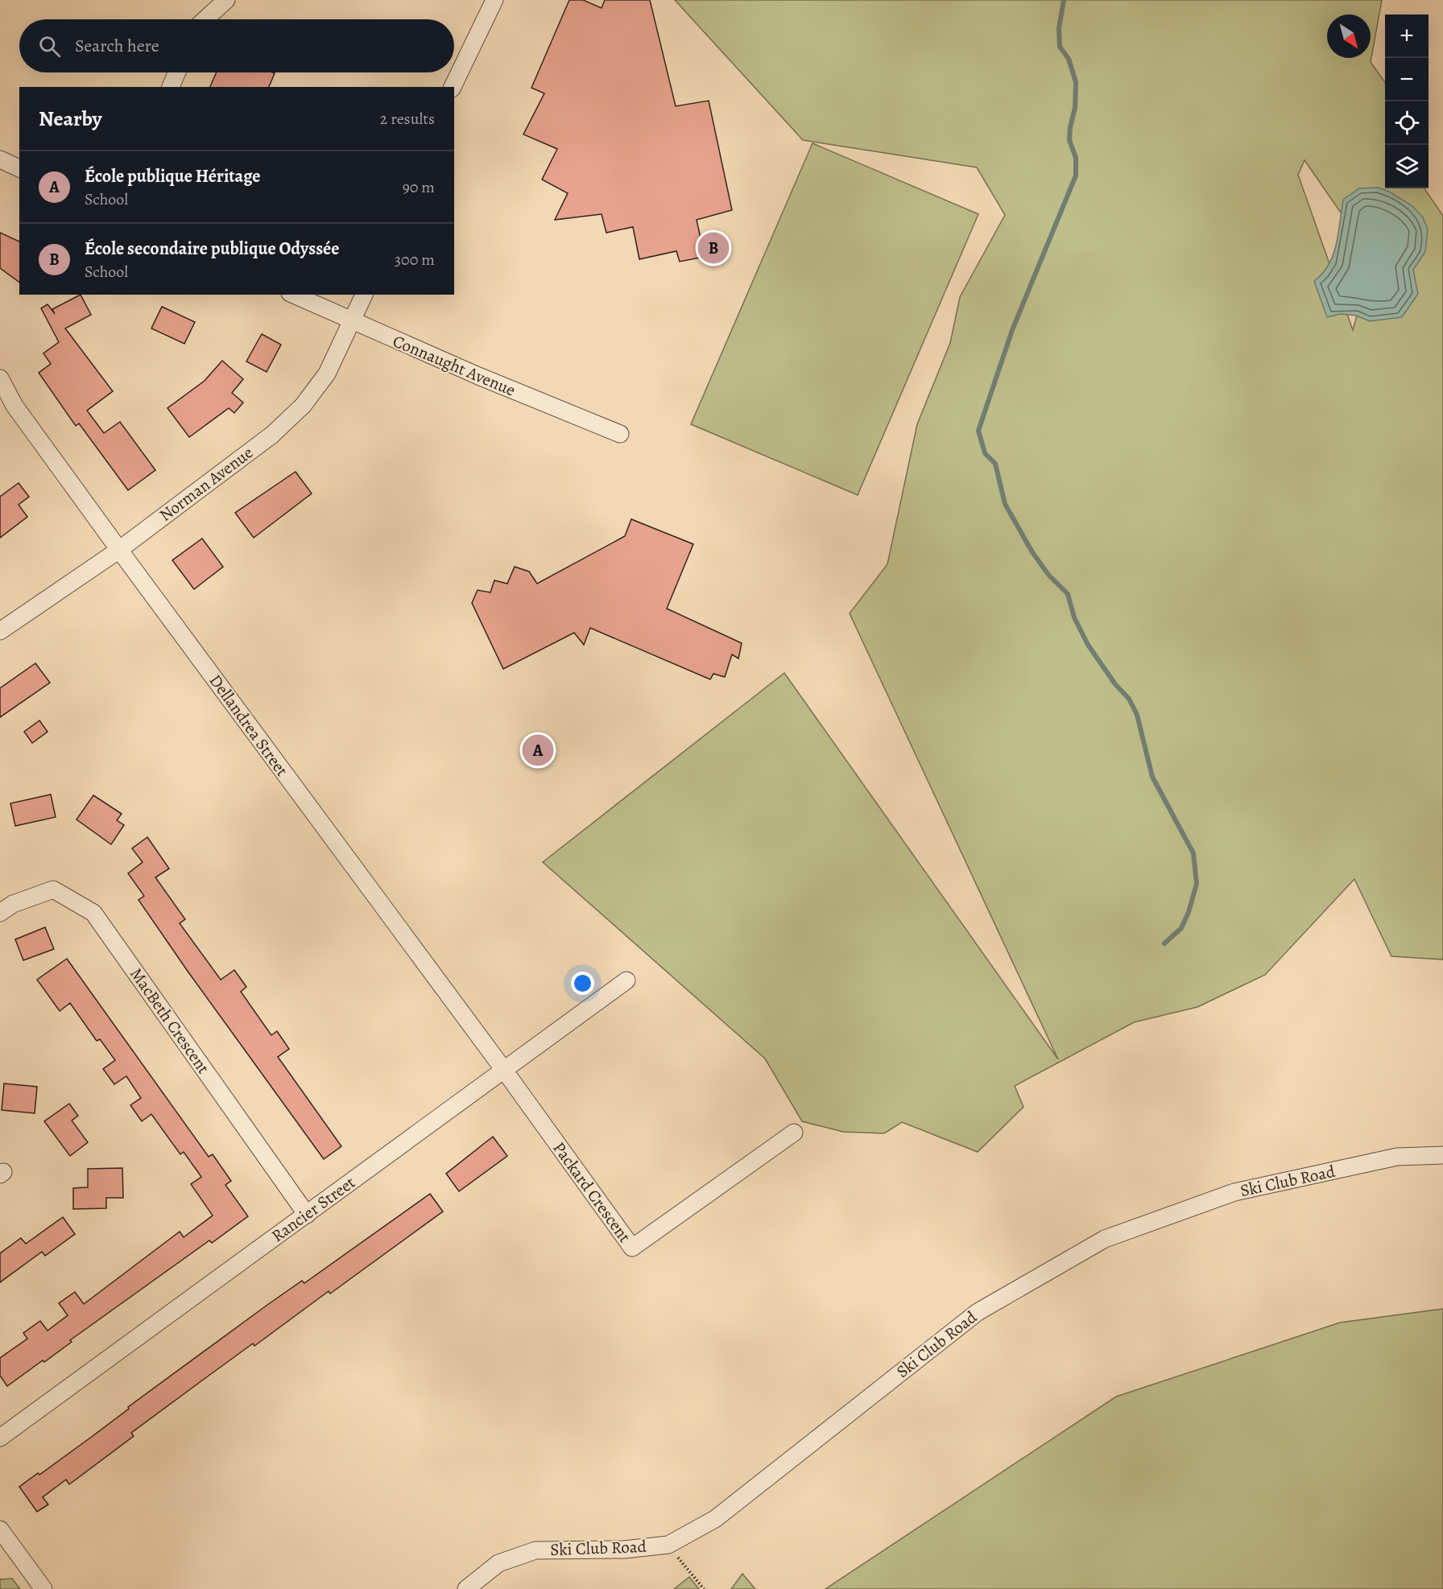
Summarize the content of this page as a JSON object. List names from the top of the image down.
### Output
{
  "streets": {
    "street": [
      "Connaught Avenue",
      "Norman Avenue",
      "Dellandrea Street",
      "MacBeth Crescent",
      "Ski Club Road",
      "Packard Crescent",
      "Rancier Street"
    ]
  },
  "crossings": [
    ["Connaught Avenue", "Norman Avenue"],
    ["Norman Avenue", "Dellandrea Street"],
    ["Dellandrea Street", "Packard Crescent"],
    ["Dellandrea Street", "Rancier Street"],
    ["MacBeth Crescent", "Rancier Street"],
    ["Packard Crescent", "Rancier Street"]
  ],
  "north": "bottom right",
  "page": {
    "map_buttons": ["+", "−"],
    "search": "Search here",
    "heading": ["Nearby", "2 results"],
    "list": [
      {
        "mark": "A",
        "name": "École publique Héritage",
        "note": "School",
        "value": "90 m"
      },
      {
        "mark": "B",
        "name": "École secondaire publique Odyssée",
        "note": "School",
        "value": "300 m"
      }
    ],
    "pins": ["B", "A"]
  }
}
